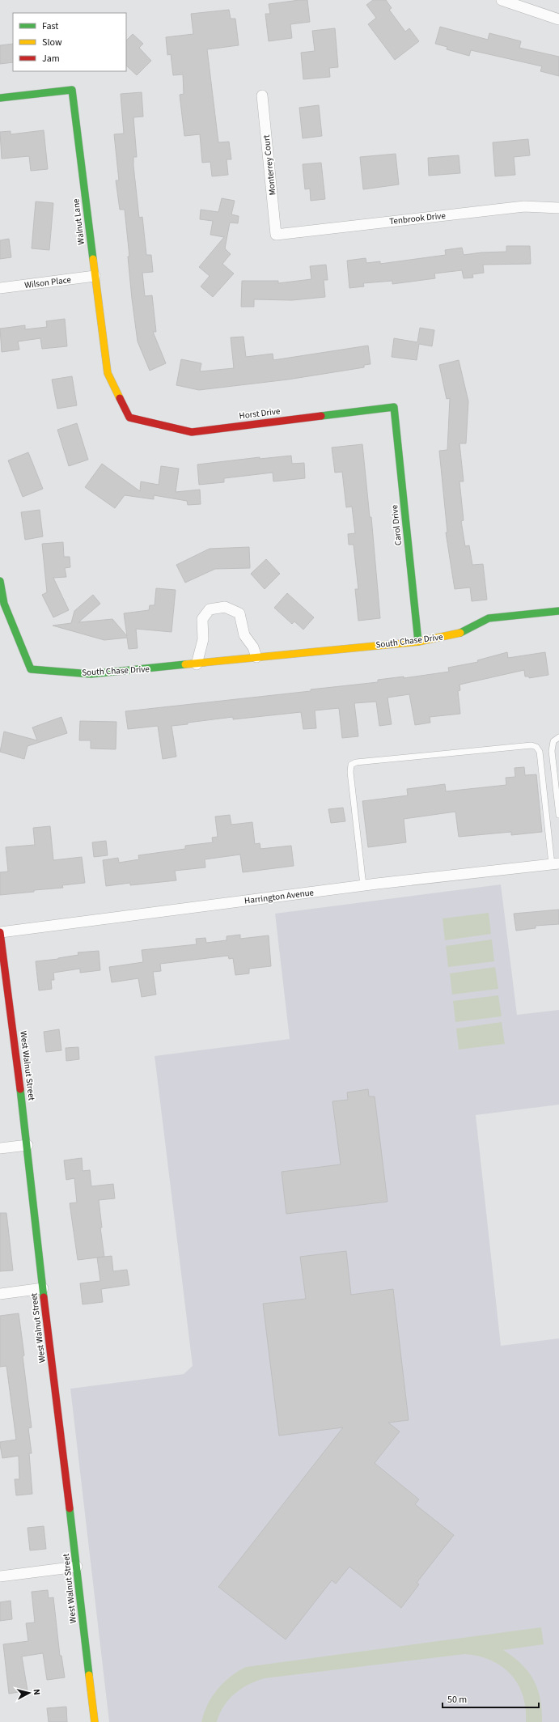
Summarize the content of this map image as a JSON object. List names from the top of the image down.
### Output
{
  "streets": {
    "street": [
      "Monterrey Court",
      "Tenbrook Drive",
      "Walnut Lane",
      "Wilson Place",
      "Horst Drive",
      "Carol Drive",
      "South Chase Drive",
      "Harrington Avenue",
      "West Walnut Street"
    ]
  },
  "crossings": [
    ["Monterrey Court", "Tenbrook Drive"],
    ["Walnut Lane", "Wilson Place"],
    ["Walnut Lane", "Horst Drive"],
    ["Horst Drive", "Carol Drive"],
    ["Carol Drive", "South Chase Drive"],
    ["Harrington Avenue", "West Walnut Street"]
  ],
  "legend": ["Fast", "Slow", "Jam"],
  "scale_bar": "50 m",
  "north": "right"
}
